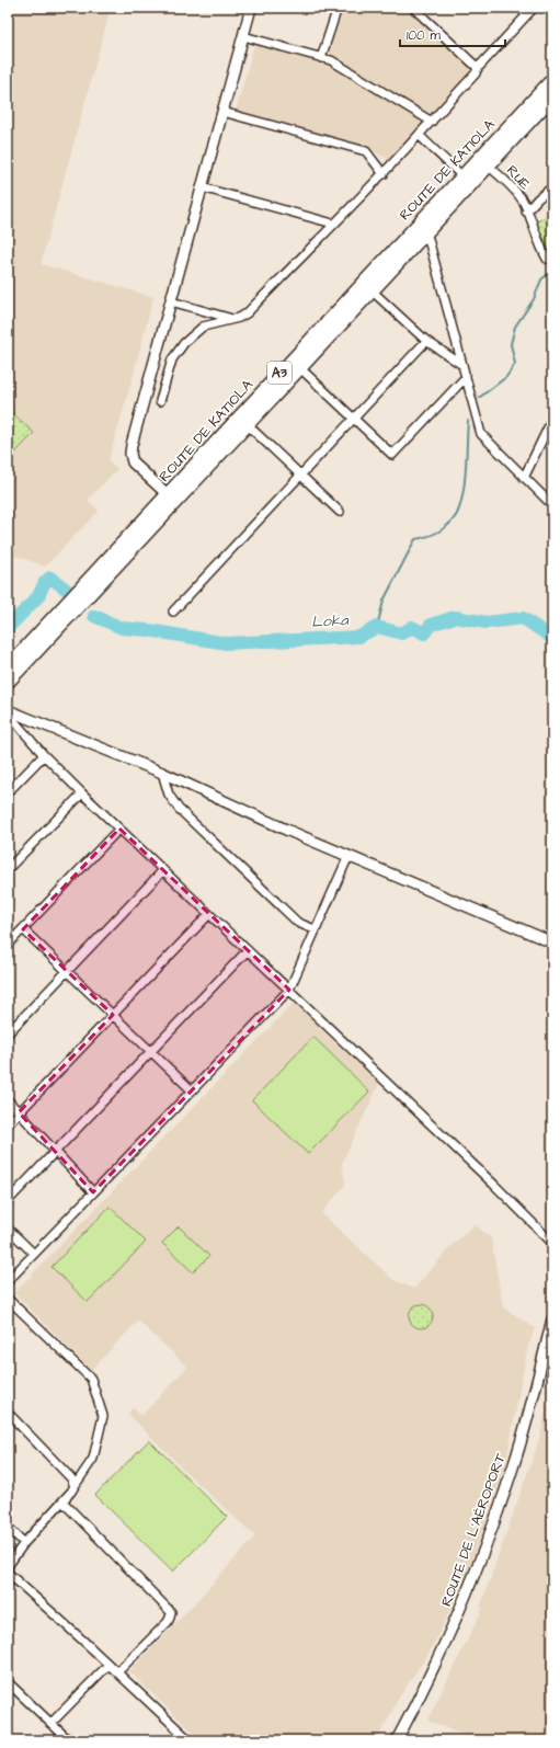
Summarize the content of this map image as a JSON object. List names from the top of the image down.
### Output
{
  "streets": {
    "highway": ["ROUTE DE KATIOLA", "A3"],
    "main road": ["ROUTE DE L'AÉROPORT"],
    "street": ["RUE"]
  },
  "crossings": [
    ["ROUTE DE KATIOLA", "RUE"]
  ],
  "water": ["Loka"],
  "scale_bar": "100 m"
}
